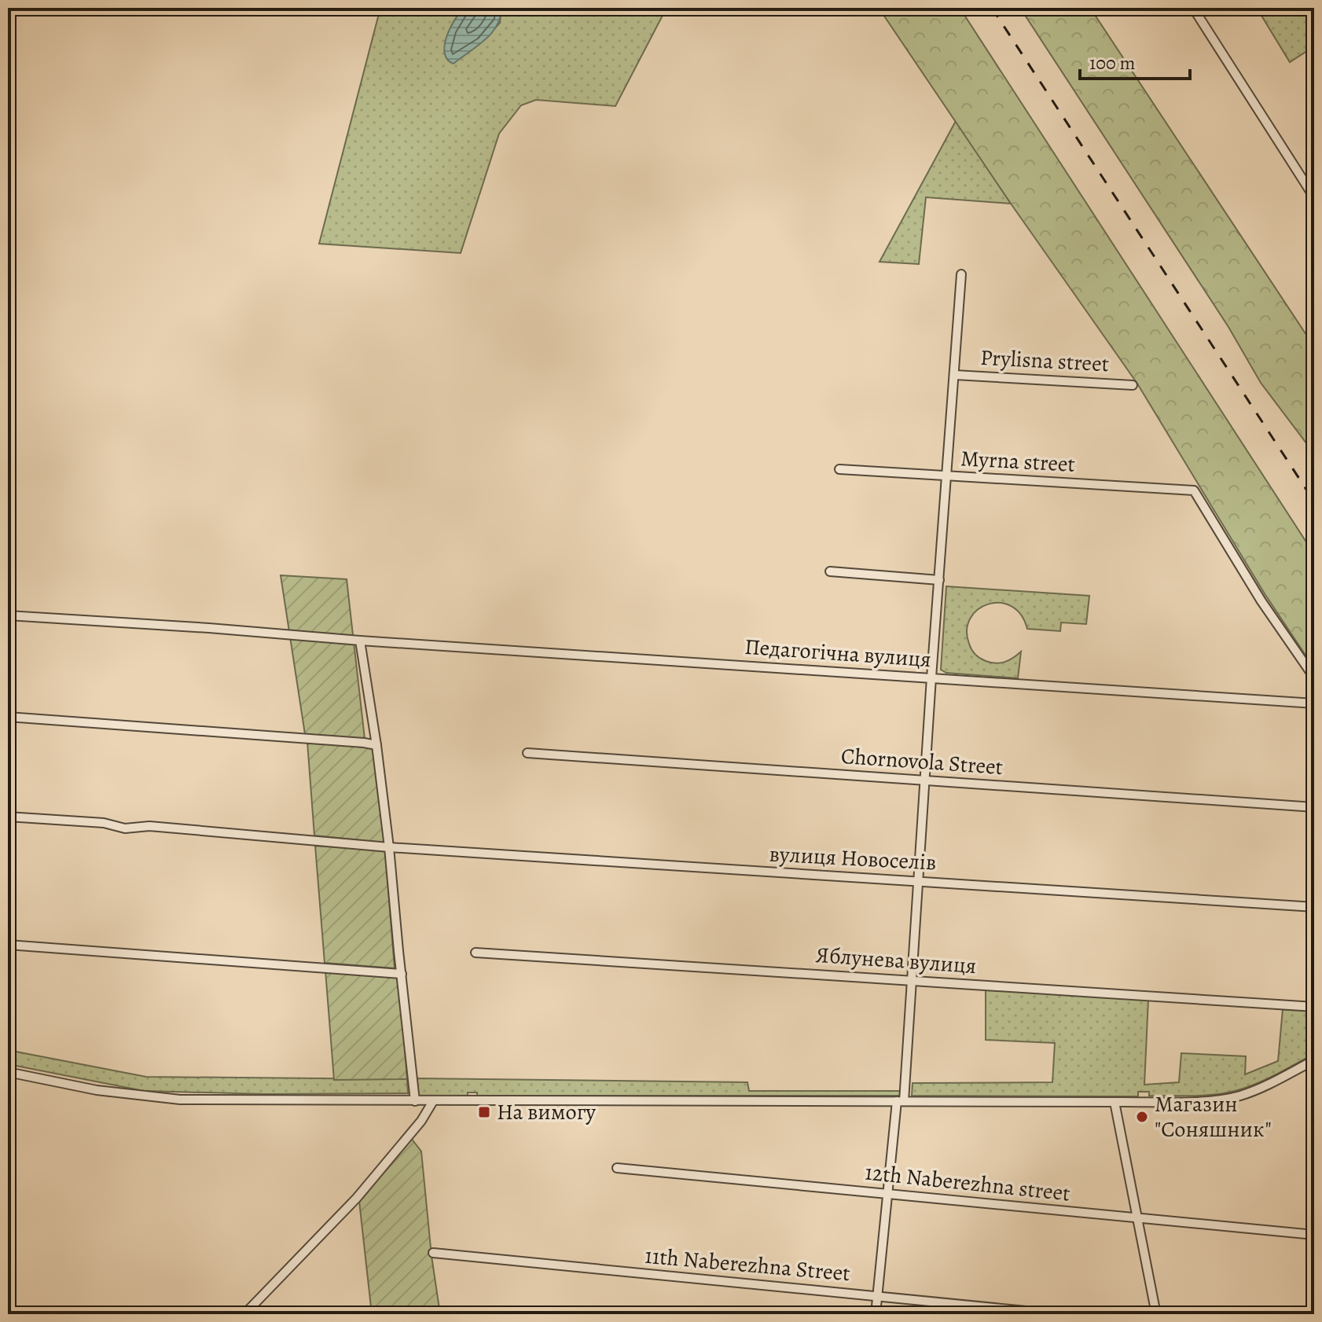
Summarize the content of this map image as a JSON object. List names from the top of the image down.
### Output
{
  "streets": {
    "street": [
      "Prylisna street",
      "Myrna street",
      "Педагогічна вулиця",
      "Chornovola Street",
      "вулиця Новоселів",
      "Яблунева вулиця",
      "12th Naberezhna street",
      "11th Naberezhna Street"
    ]
  },
  "places": {
    "transit": ["На вимогу"],
    "other": ["Магазин \"Соняшник\""]
  },
  "scale_bar": "100 m"
}
